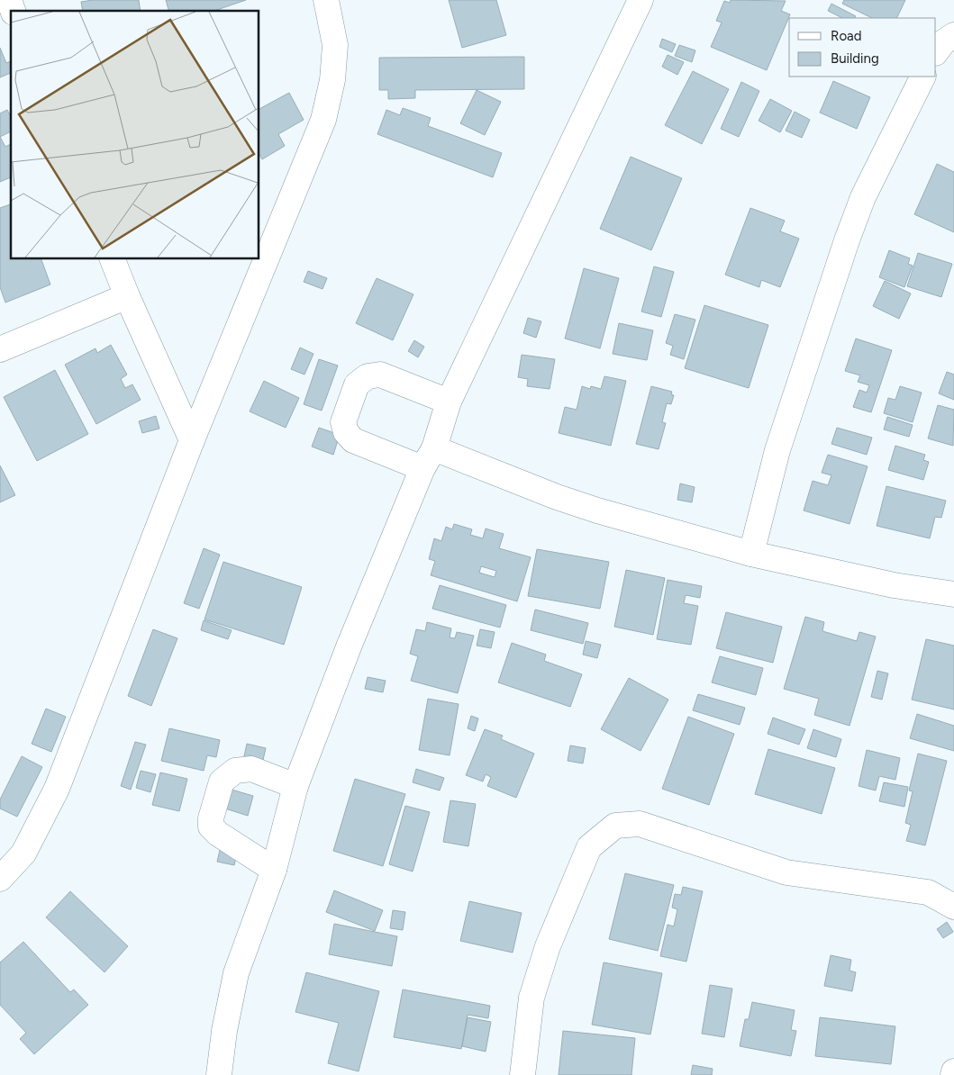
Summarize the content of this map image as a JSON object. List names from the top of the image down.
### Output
{
  "legend": ["Road", "Building"]
}
